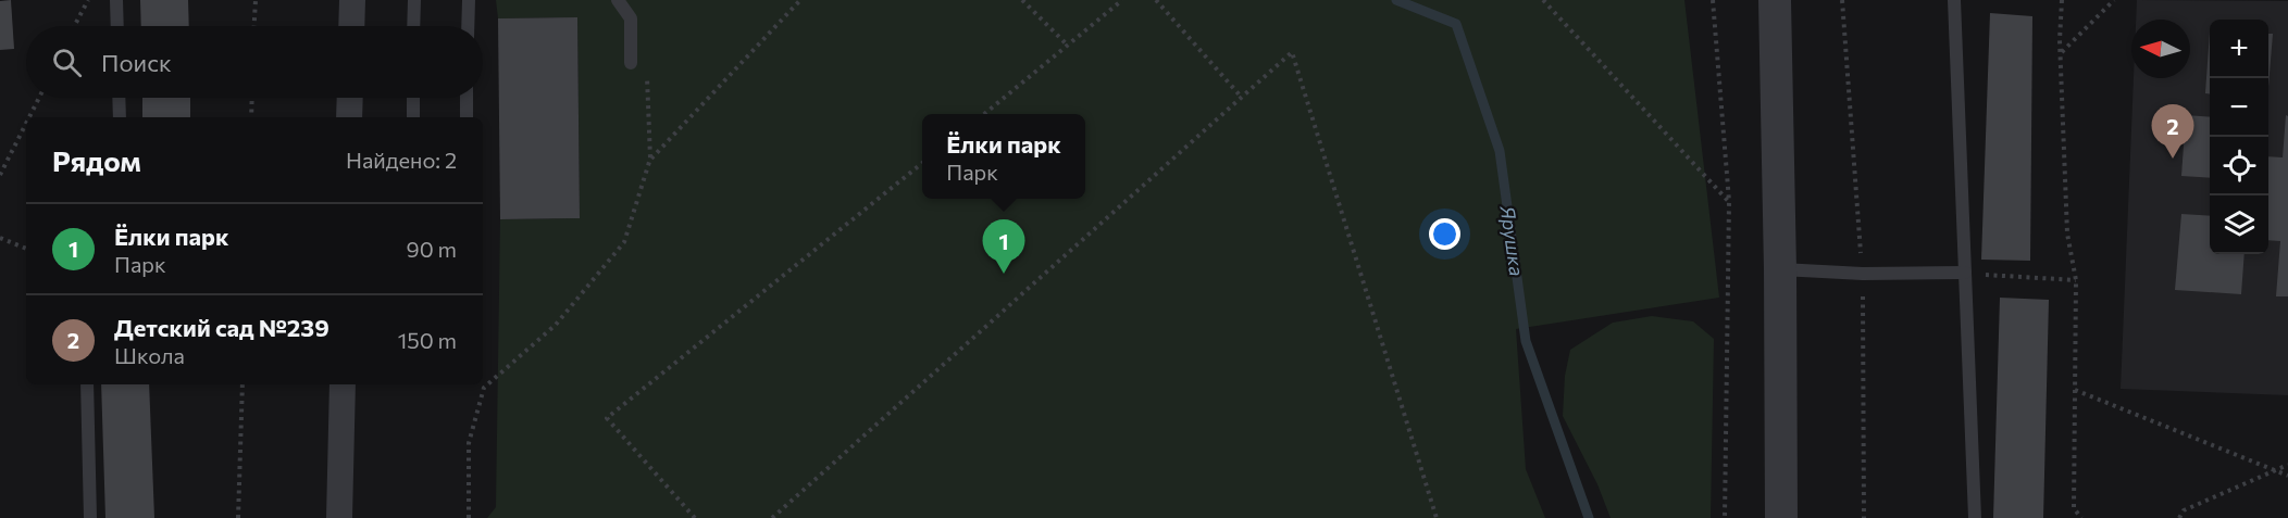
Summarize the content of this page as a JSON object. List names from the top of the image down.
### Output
{
  "water": ["Ярушка"],
  "north": "left",
  "page": {
    "map_buttons": ["+", "−"],
    "search": "Поиск",
    "pins": ["2", "1"],
    "popup": ["Ёлки парк", "Парк"],
    "heading": ["Рядом", "Найдено: 2"],
    "list": [
      {
        "mark": "1",
        "name": "Ёлки парк",
        "note": "Парк",
        "value": "90 m"
      },
      {
        "mark": "2",
        "name": "Детский сад №239",
        "note": "Школа",
        "value": "150 m"
      }
    ]
  }
}
